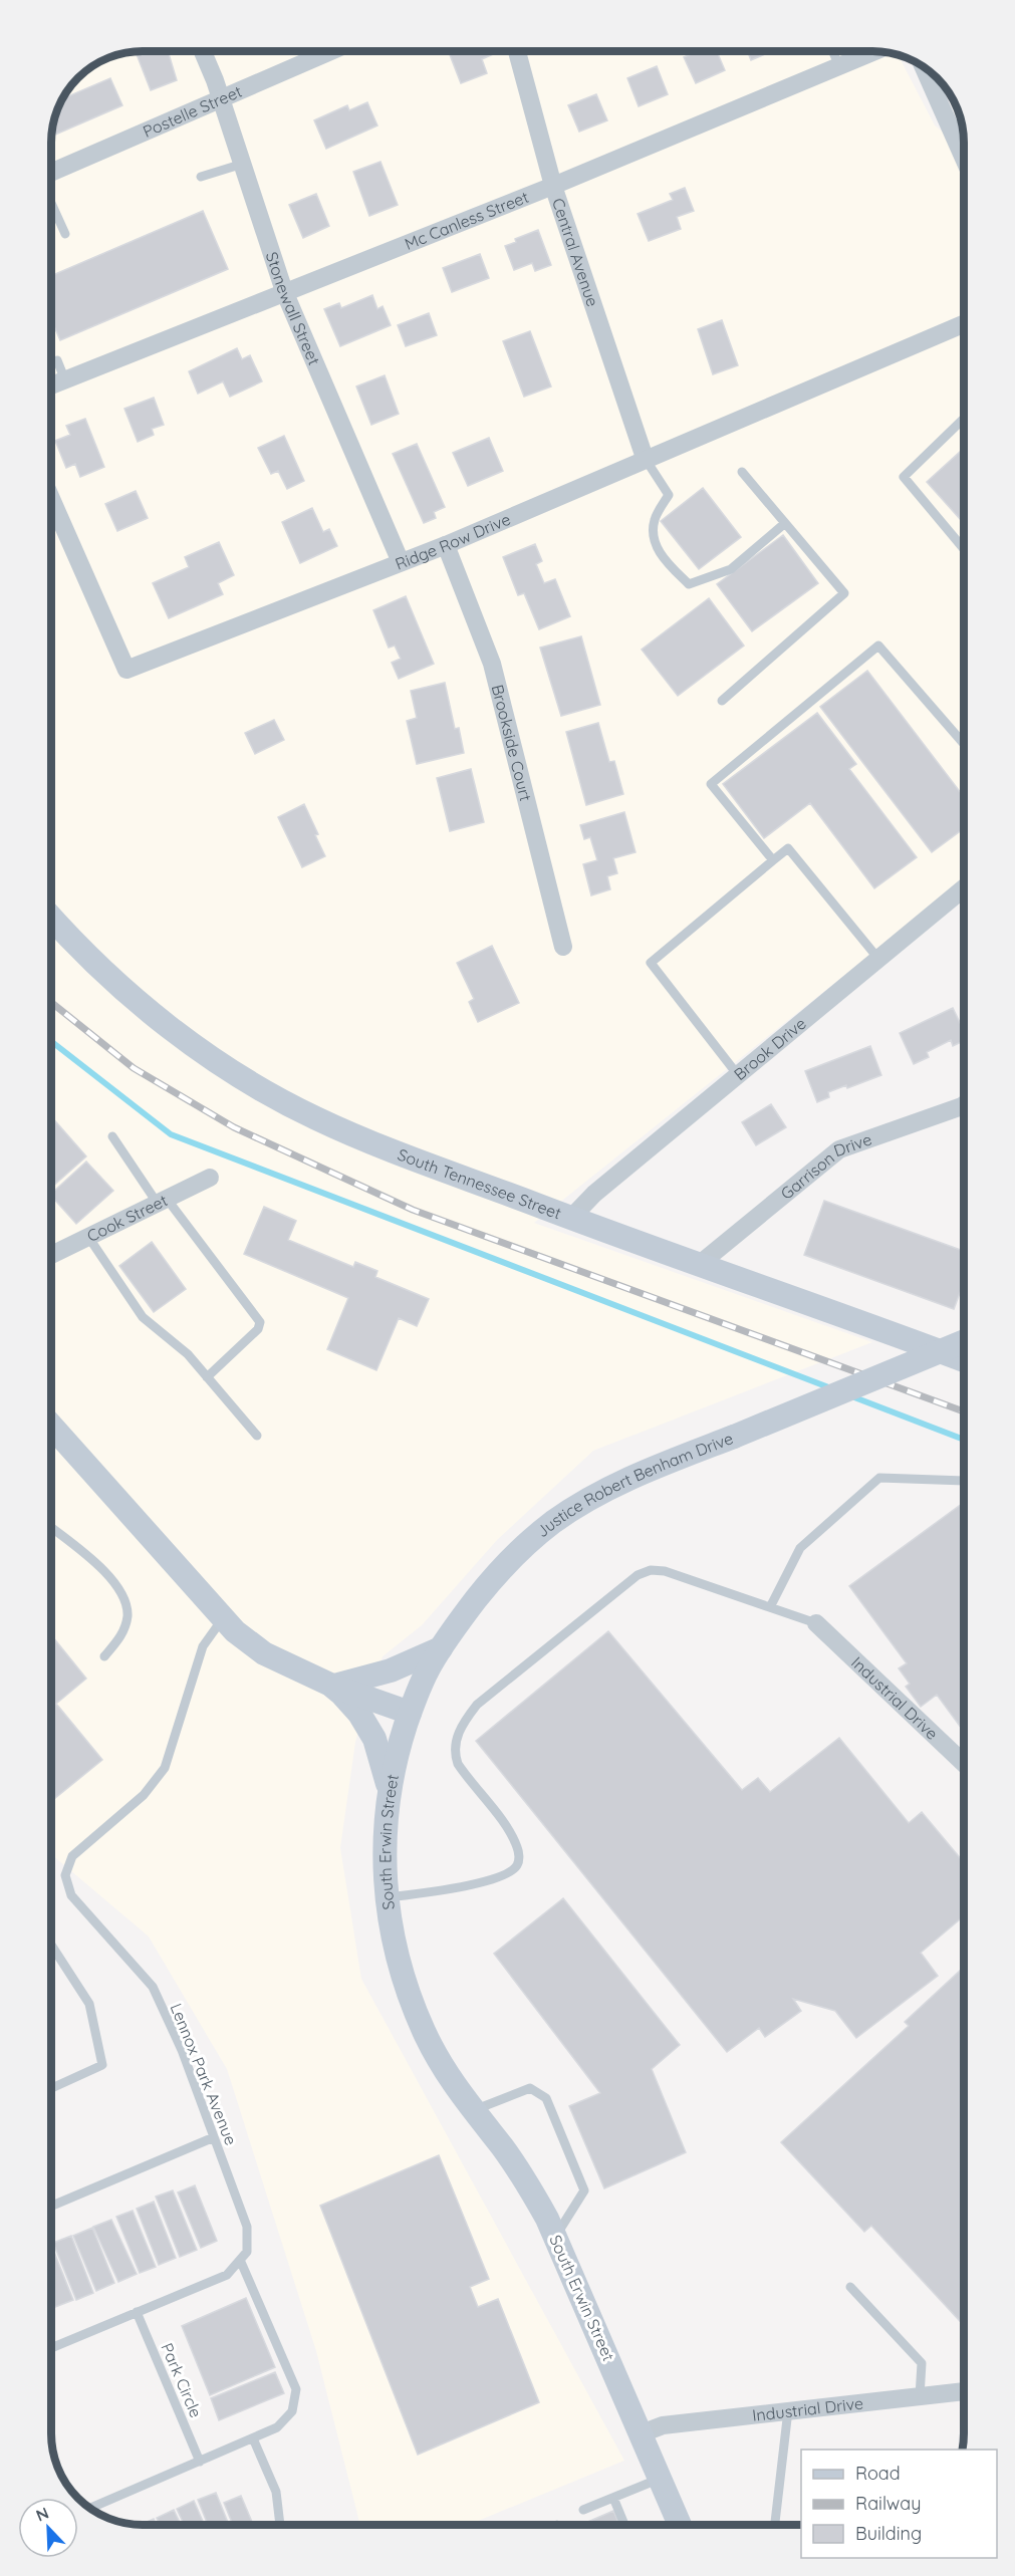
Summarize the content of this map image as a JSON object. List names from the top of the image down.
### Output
{
  "streets": {
    "street": [
      "Postelle Street",
      "Mc Canless Street",
      "Central Avenue",
      "Stonewall Street",
      "Ridge Row Drive",
      "Brookside Court",
      "Brook Drive",
      "Garrison Drive",
      "South Tennessee Street",
      "Cook Street",
      "Justice Robert Benham Drive",
      "Industrial Drive",
      "South Erwin Street"
    ],
    "lane": ["Lennox Park Avenue", "Park Circle"]
  },
  "crossings": [
    ["Postelle Street", "Stonewall Street"],
    ["Mc Canless Street", "Central Avenue"],
    ["Mc Canless Street", "Stonewall Street"],
    ["Central Avenue", "Ridge Row Drive"],
    ["Stonewall Street", "Ridge Row Drive"],
    ["Ridge Row Drive", "Brookside Court"],
    ["Brook Drive", "South Tennessee Street"],
    ["Garrison Drive", "South Tennessee Street"],
    ["Justice Robert Benham Drive", "South Erwin Street"],
    ["Industrial Drive", "South Erwin Street"]
  ],
  "legend": ["Road", "Railway", "Building"],
  "north": "top left"
}
